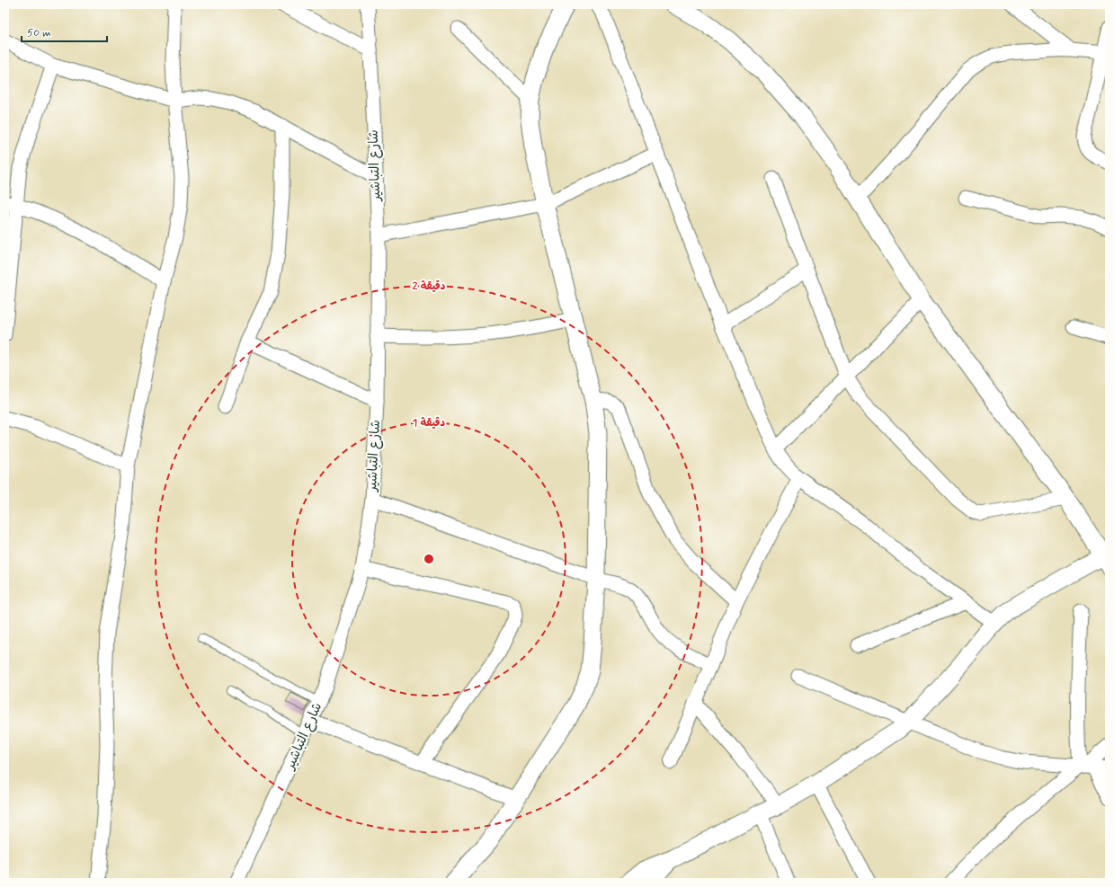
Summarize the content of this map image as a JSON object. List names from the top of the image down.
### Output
{
  "streets": {
    "street": ["شارع التباشير"]
  },
  "scale_bar": "50 m",
  "rings": ["2 دقيقة", "1 دقيقة"]
}
